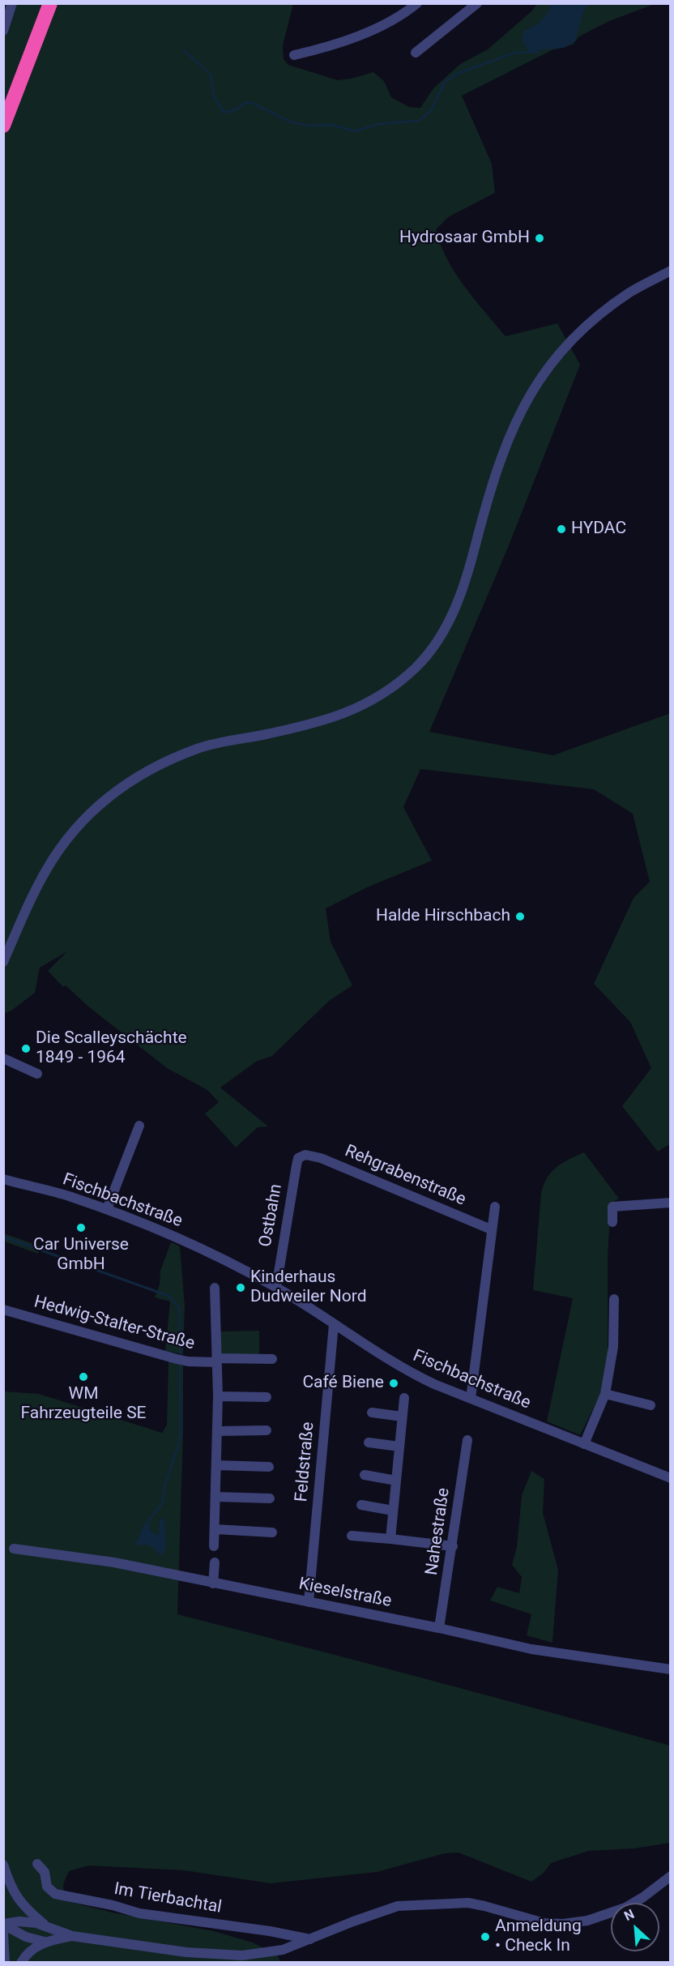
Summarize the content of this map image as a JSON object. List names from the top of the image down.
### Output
{
  "streets": {
    "street": [
      "Rehgrabenstraße",
      "Fischbachstraße",
      "Ostbahn",
      "Hedwig-Stalter-Straße",
      "Feldstraße",
      "Nahestraße",
      "Kieselstraße",
      "Im Tierbachtal"
    ]
  },
  "crossings": [
    ["Rehgrabenstraße", "Ostbahn"],
    ["Fischbachstraße", "Ostbahn"],
    ["Fischbachstraße", "Feldstraße"],
    ["Feldstraße", "Kieselstraße"],
    ["Nahestraße", "Kieselstraße"]
  ],
  "places": [
    "Hydrosaar GmbH",
    "HYDAC",
    "Halde Hirschbach",
    "Die Scalleyschächte 1849 - 1964",
    "Car Universe GmbH",
    "Kinderhaus Dudweiler Nord",
    "WM Fahrzeugteile SE",
    "Café Biene",
    "Anmeldung • Check In"
  ],
  "north": "top left"
}
